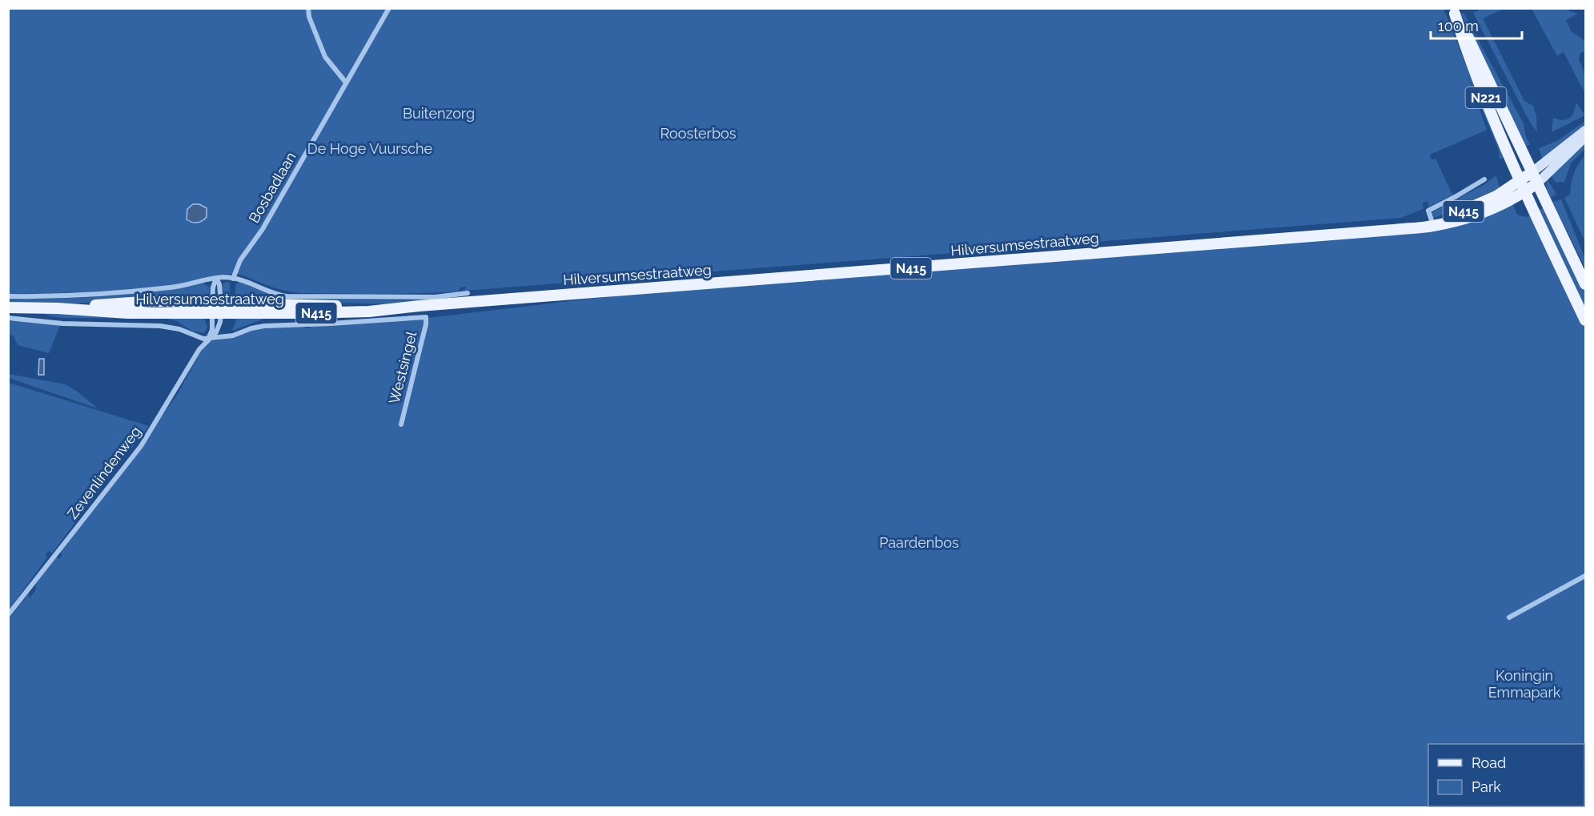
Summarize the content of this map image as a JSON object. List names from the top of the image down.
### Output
{
  "streets": {
    "main road": ["N221", "N415", "Hilversumsestraatweg"],
    "street": ["Bosbadlaan", "Westsingel", "Zevenlindenweg"]
  },
  "crossings": [
    ["N221", "N415"],
    ["N221", "Hilversumsestraatweg"],
    ["Bosbadlaan", "Hilversumsestraatweg"],
    ["N415", "Hilversumsestraatweg"],
    ["Hilversumsestraatweg", "Westsingel"],
    ["Hilversumsestraatweg", "Zevenlindenweg"]
  ],
  "parks": [
    "Buitenzorg",
    "Roosterbos",
    "De Hoge Vuursche",
    "Paardenbos",
    "Koningin Emmapark"
  ],
  "legend": ["Road", "Park"],
  "scale_bar": "100 m"
}
